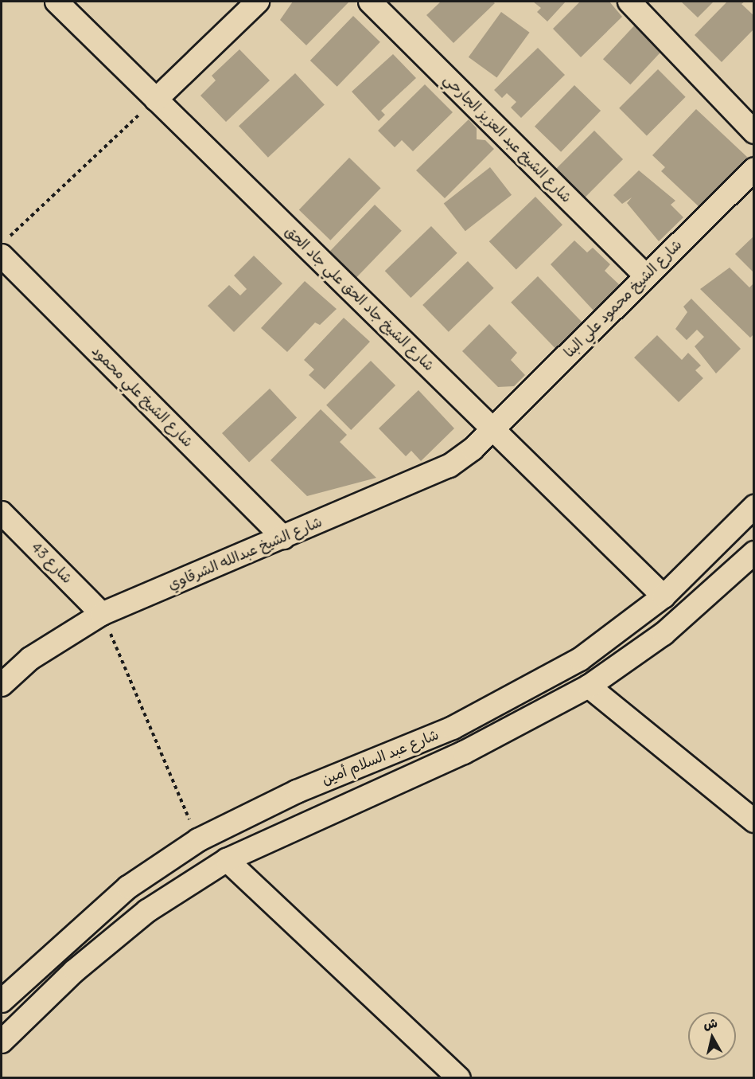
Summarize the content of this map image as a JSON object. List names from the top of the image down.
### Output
{
  "streets": {
    "street": [
      "شارع الشيخ عبد العزيز الجارحي",
      "شارع الشيخ جاد الحق علي جاد الحق",
      "شارع الشيخ محمود علي البنا",
      "شارع الشيخ علي محمود",
      "شارع الشيخ عبدالله الشرقاوي",
      "شارع 43",
      "شارع عبد السلام أمين"
    ]
  },
  "crossings": [
    ["شارع الشيخ عبد العزيز الجارحي", "شارع الشيخ محمود علي البنا"],
    ["شارع الشيخ جاد الحق علي جاد الحق", "شارع الشيخ محمود علي البنا"],
    ["شارع الشيخ جاد الحق علي جاد الحق", "شارع الشيخ عبدالله الشرقاوي"],
    ["شارع الشيخ جاد الحق علي جاد الحق", "شارع عبد السلام أمين"],
    ["شارع الشيخ محمود علي البنا", "شارع الشيخ عبدالله الشرقاوي"],
    ["شارع الشيخ علي محمود", "شارع الشيخ عبدالله الشرقاوي"],
    ["شارع الشيخ عبدالله الشرقاوي", "شارع 43"]
  ],
  "north": "top"
}
